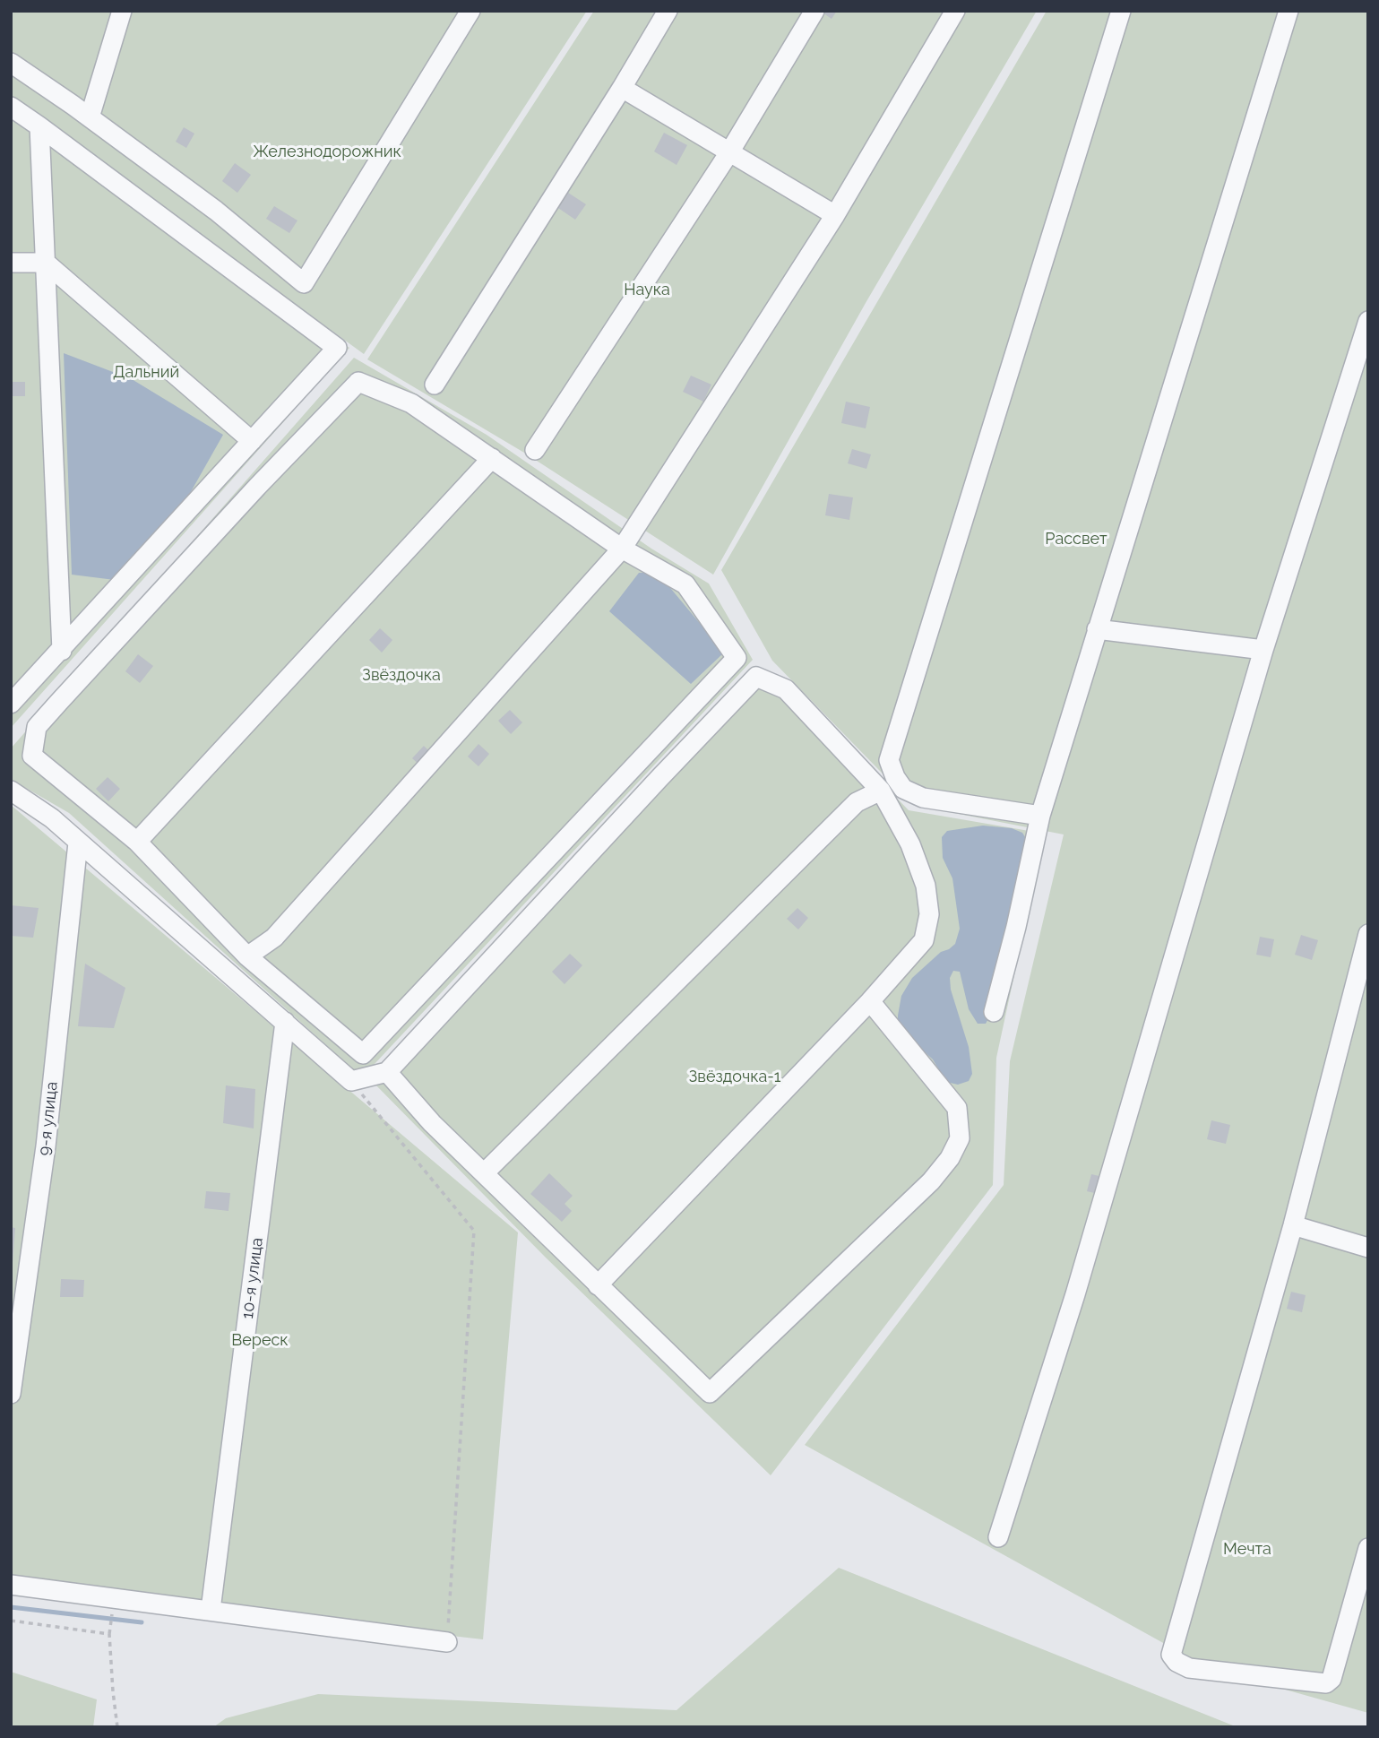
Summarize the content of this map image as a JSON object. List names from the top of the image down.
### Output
{
  "streets": {
    "street": ["9-я улица", "10-я улица"]
  },
  "parks": [
    "Железнодорожник",
    "Наука",
    "Дальний",
    "Рассвет",
    "Звёздочка",
    "Звёздочка-1",
    "Вереск",
    "Мечта"
  ]
}
